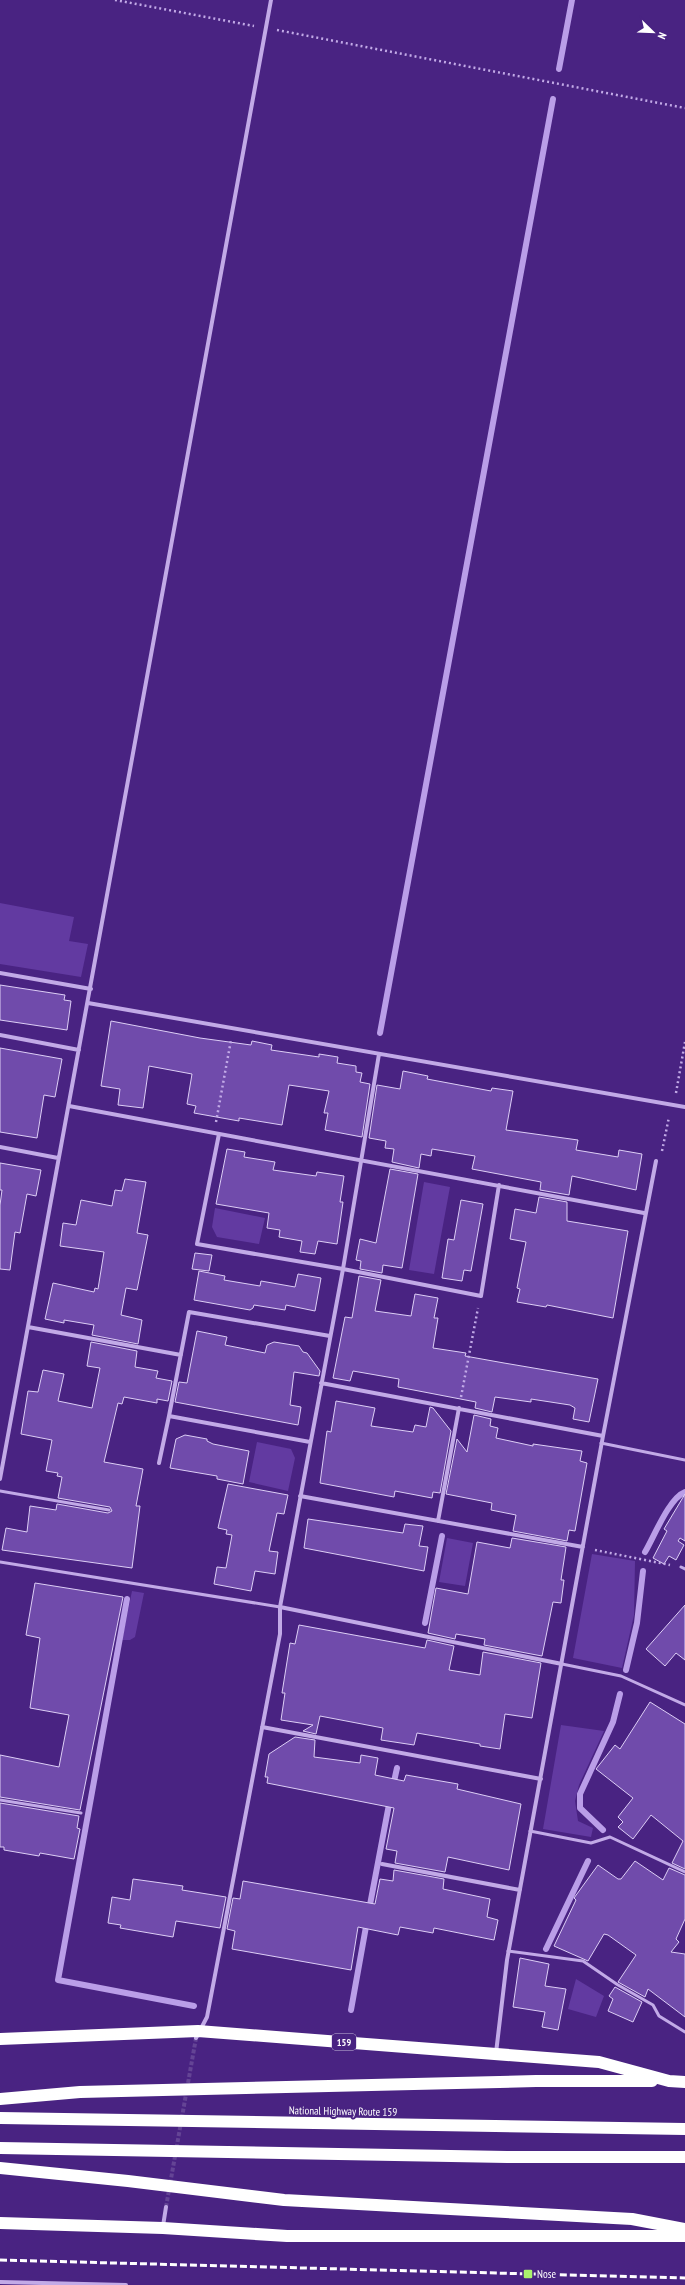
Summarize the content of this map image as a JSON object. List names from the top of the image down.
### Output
{
  "streets": {
    "highway": ["159", "National Highway Route 159"]
  },
  "places": {
    "transit": ["Nose"]
  },
  "north": "bottom right"
}
